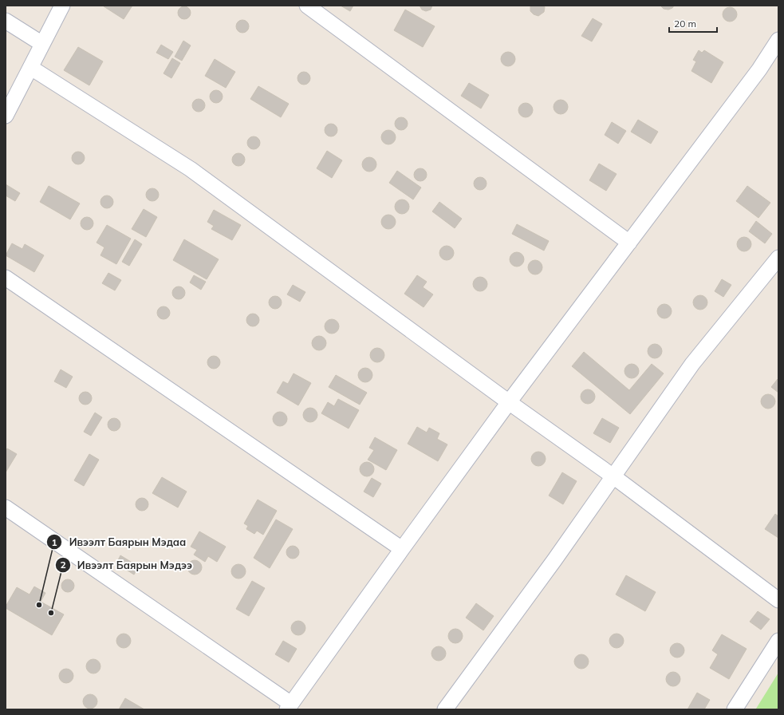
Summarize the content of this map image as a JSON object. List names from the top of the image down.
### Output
{
  "places": ["Ивээлт Баярын Мэдаа", "Ивээлт Баярын Мэдээ"],
  "scale_bar": "20 m"
}
